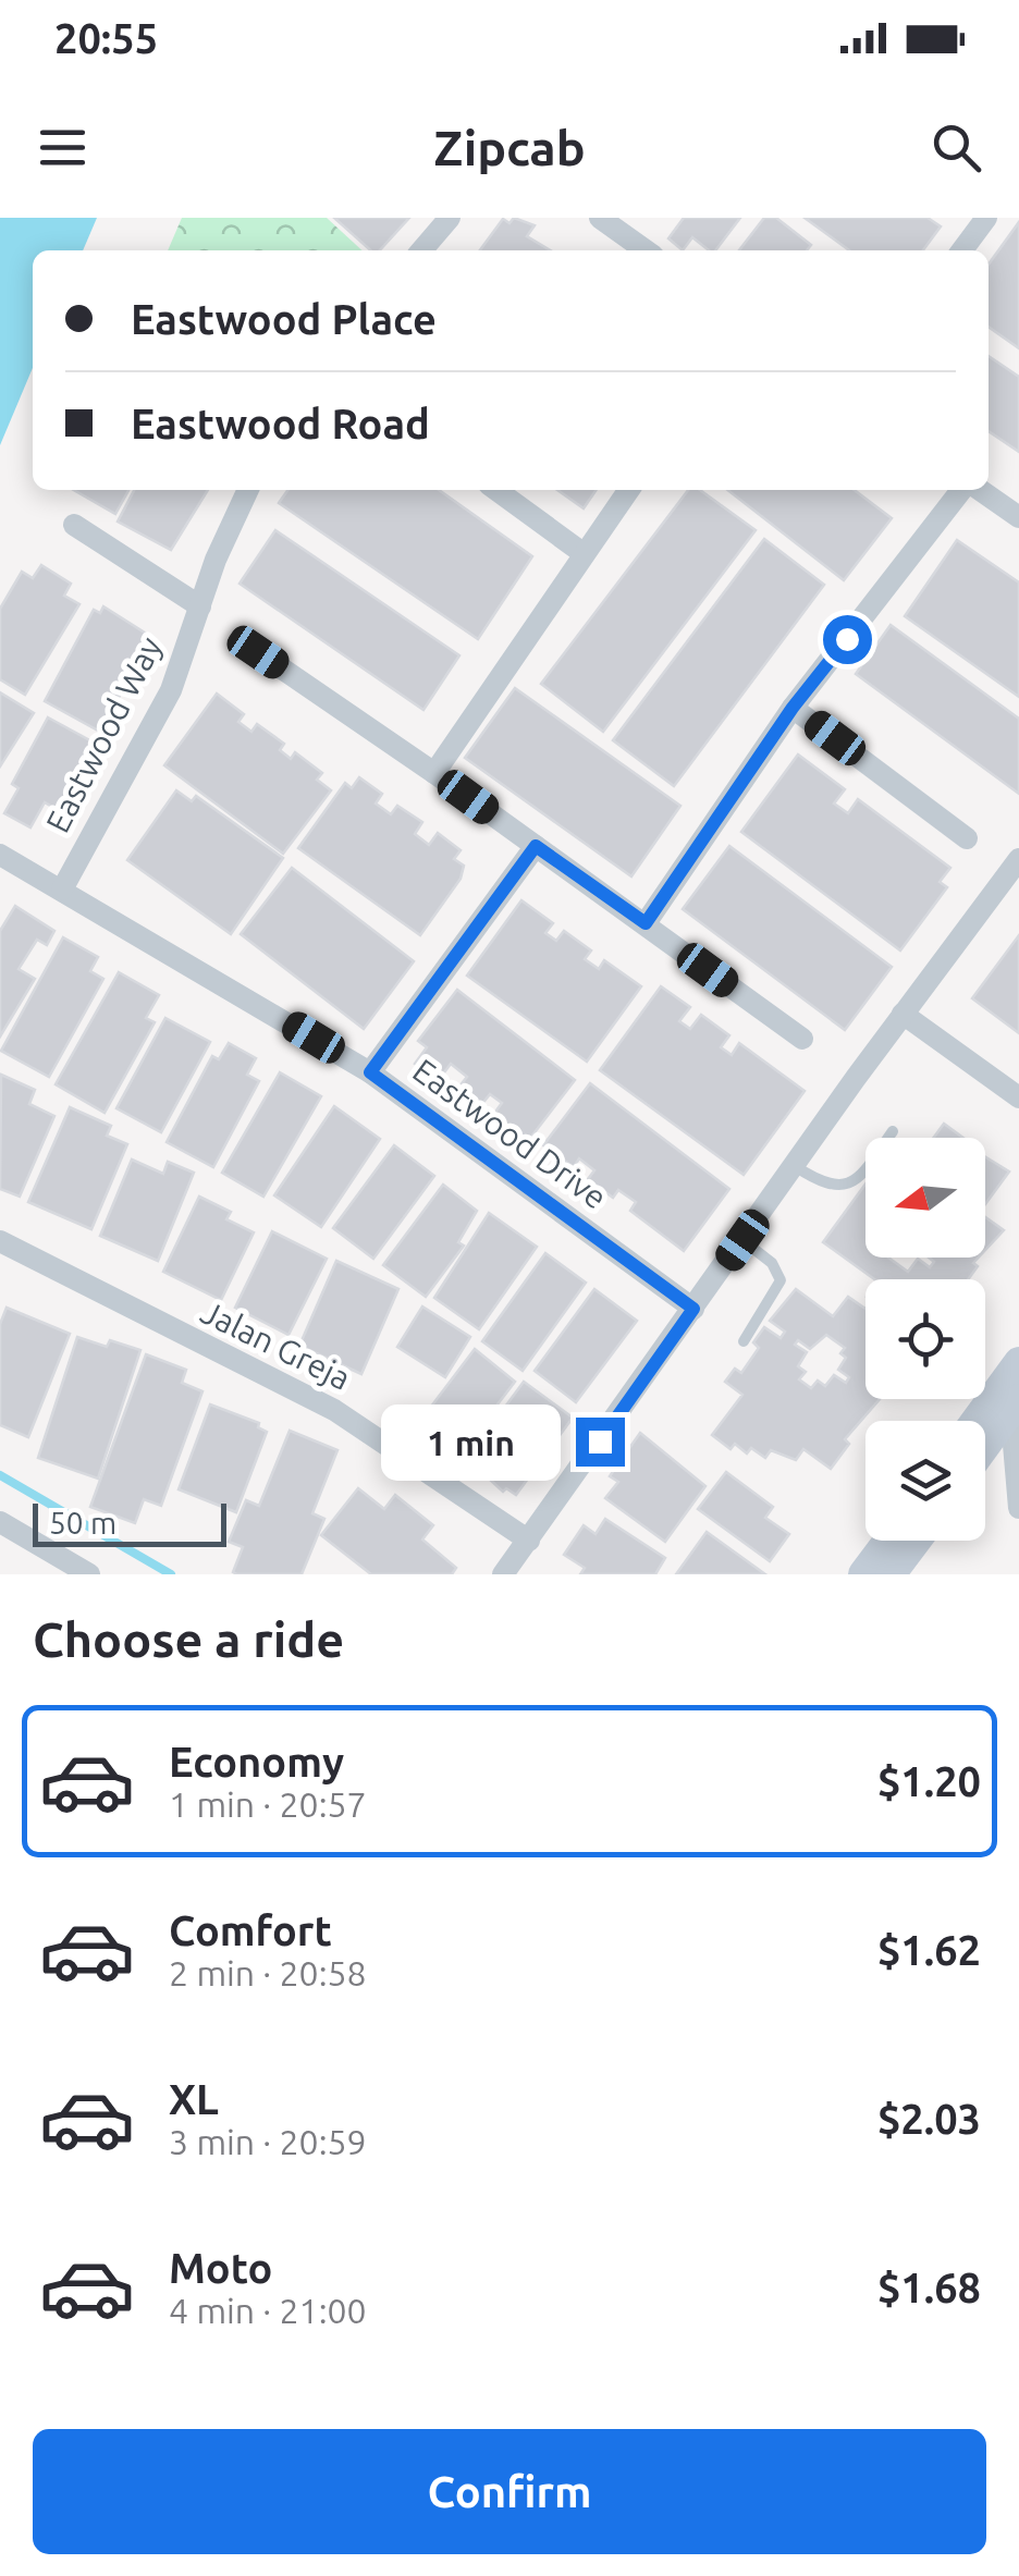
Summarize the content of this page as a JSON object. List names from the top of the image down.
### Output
{
  "streets": {
    "street": ["Eastwood Way", "Eastwood Drive", "Jalan Greja"]
  },
  "crossings": [
    ["Eastwood Way", "Eastwood Drive"]
  ],
  "scale_bar": "50 m",
  "north": "left",
  "page": {
    "status": "20:55",
    "header": "Zipcab",
    "banner": ["Eastwood Place", "Eastwood Road"],
    "bubble": "1 min",
    "scale": "50 m",
    "heading": "Choose a ride",
    "list": [
      {
        "name": "Economy",
        "note": "1 min · 20:57",
        "value": "$1.20"
      },
      {
        "name": "Comfort",
        "note": "2 min · 20:58",
        "value": "$1.62"
      },
      {
        "name": "XL",
        "note": "3 min · 20:59",
        "value": "$2.03"
      },
      {
        "name": "Moto",
        "note": "4 min · 21:00",
        "value": "$1.68"
      }
    ],
    "buttons": "Confirm"
  }
}
